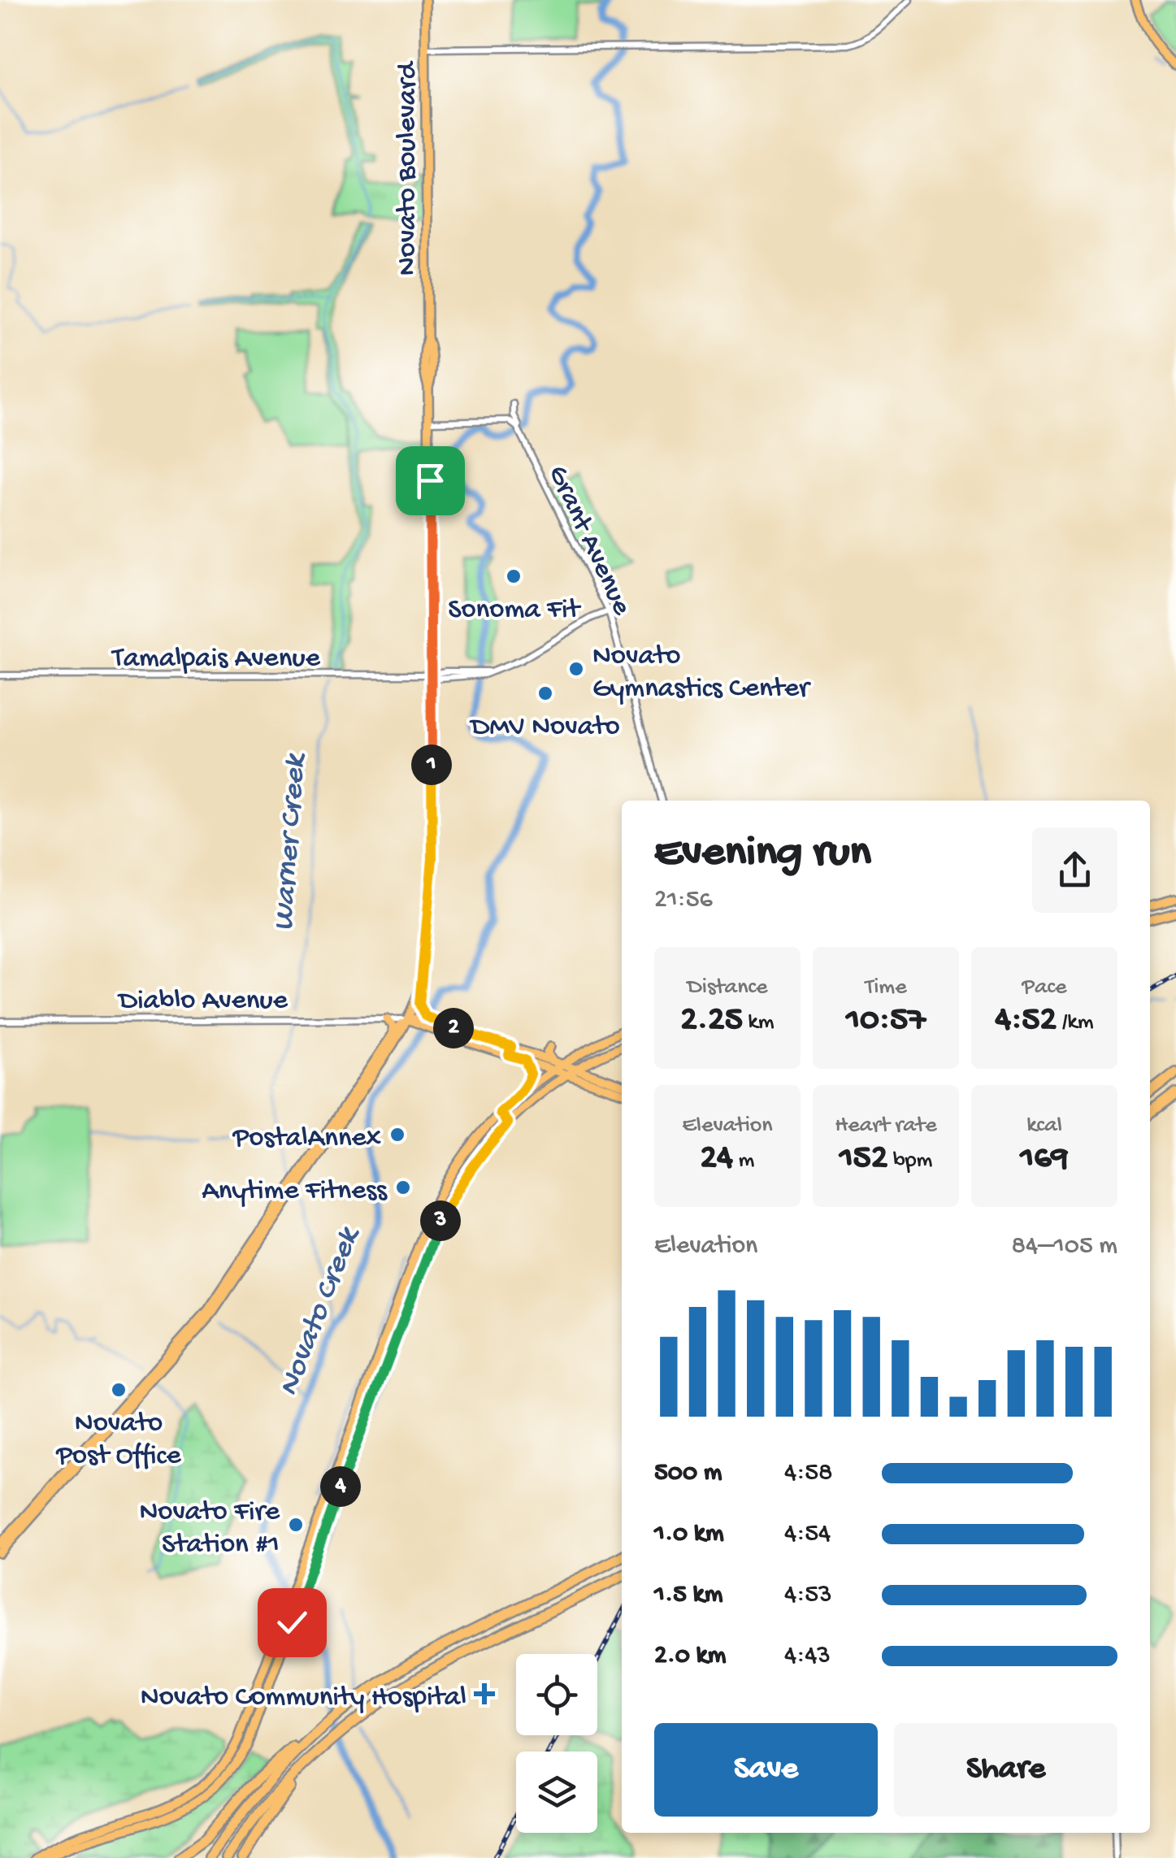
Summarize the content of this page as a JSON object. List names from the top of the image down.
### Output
{
  "streets": {
    "main road": ["Novato Boulevard", "Diablo Avenue"],
    "street": ["Grant Avenue", "Tamalpais Avenue"]
  },
  "crossings": [
    ["Novato Boulevard", "Tamalpais Avenue"],
    ["Novato Boulevard", "Diablo Avenue"],
    ["Grant Avenue", "Tamalpais Avenue"]
  ],
  "water": ["Warner Creek", "Novato Creek"],
  "places": {
    "other": [
      "Sonoma Fit",
      "Novato Gymnastics Center",
      "DMV Novato",
      "PostalAnnex",
      "Anytime Fitness",
      "Novato Post Office",
      "Novato Fire Station #1"
    ],
    "health": ["Novato Community Hospital"]
  },
  "page": {
    "pins": [
      "1",
      "2",
      "3",
      "4"
    ],
    "heading": ["Evening run", "21:56"],
    "stats": [
      ["Distance", "2.25 km"],
      ["Time", "10:57"],
      ["Pace", "4:52 /km"],
      ["Elevation", "24 m"],
      ["Heart rate", "152 bpm"],
      ["kcal", "169"]
    ],
    "chart": ["Elevation", "84–105 m"],
    "list": [
      {
        "name": "500 m",
        "note": "4:58"
      },
      {
        "name": "1.0 km",
        "note": "4:54"
      },
      {
        "name": "1.5 km",
        "note": "4:53"
      },
      {
        "name": "2.0 km",
        "note": "4:43"
      }
    ],
    "buttons": ["Save", "Share"]
  }
}
